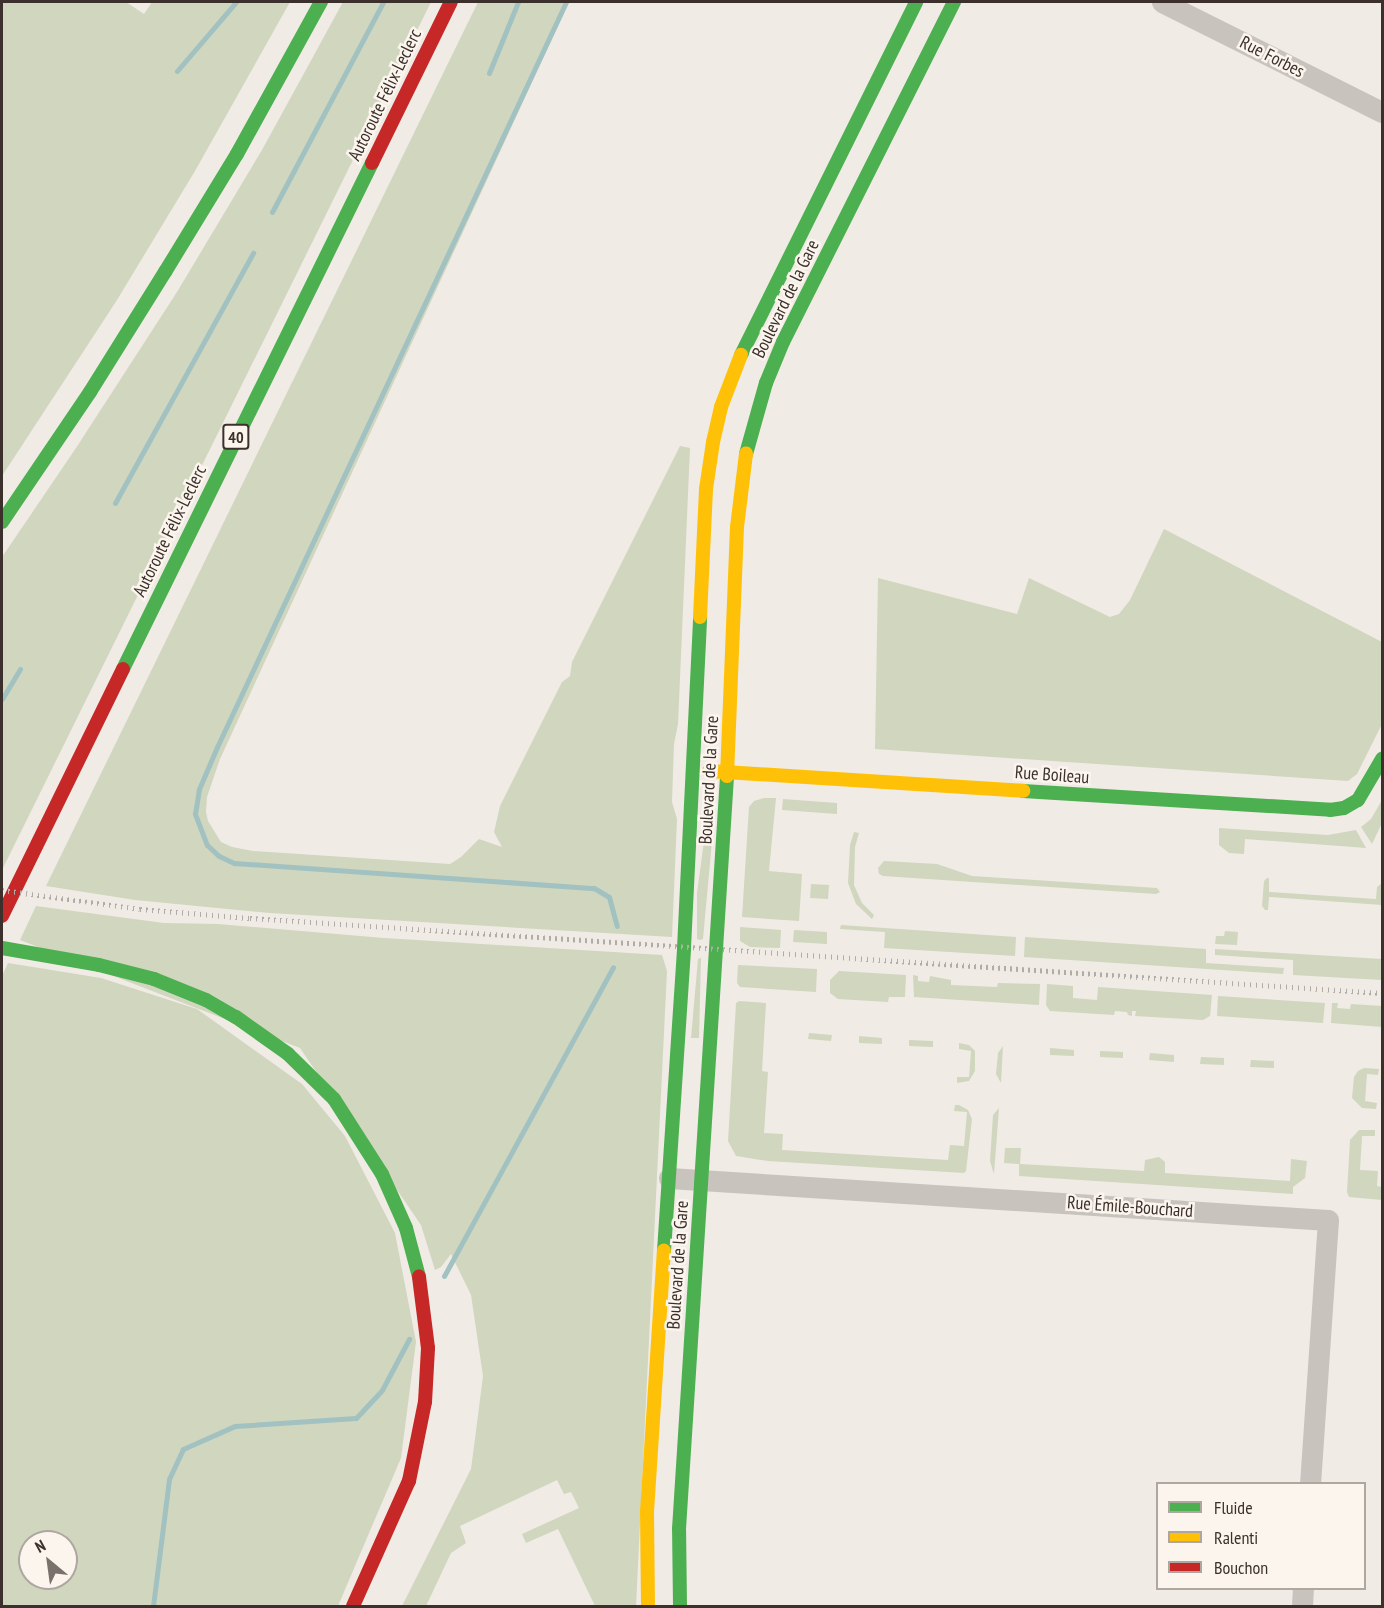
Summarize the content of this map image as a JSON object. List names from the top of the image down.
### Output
{
  "streets": {
    "main road": [
      "Autoroute Félix-Leclerc",
      "Boulevard de la Gare",
      "40",
      "Rue Boileau"
    ],
    "street": ["Rue Forbes", "Rue Émile-Bouchard"]
  },
  "crossings": [
    ["Boulevard de la Gare", "Rue Boileau"],
    ["Boulevard de la Gare", "Rue Émile-Bouchard"]
  ],
  "legend": ["Fluide", "Ralenti", "Bouchon"],
  "north": "top left"
}
